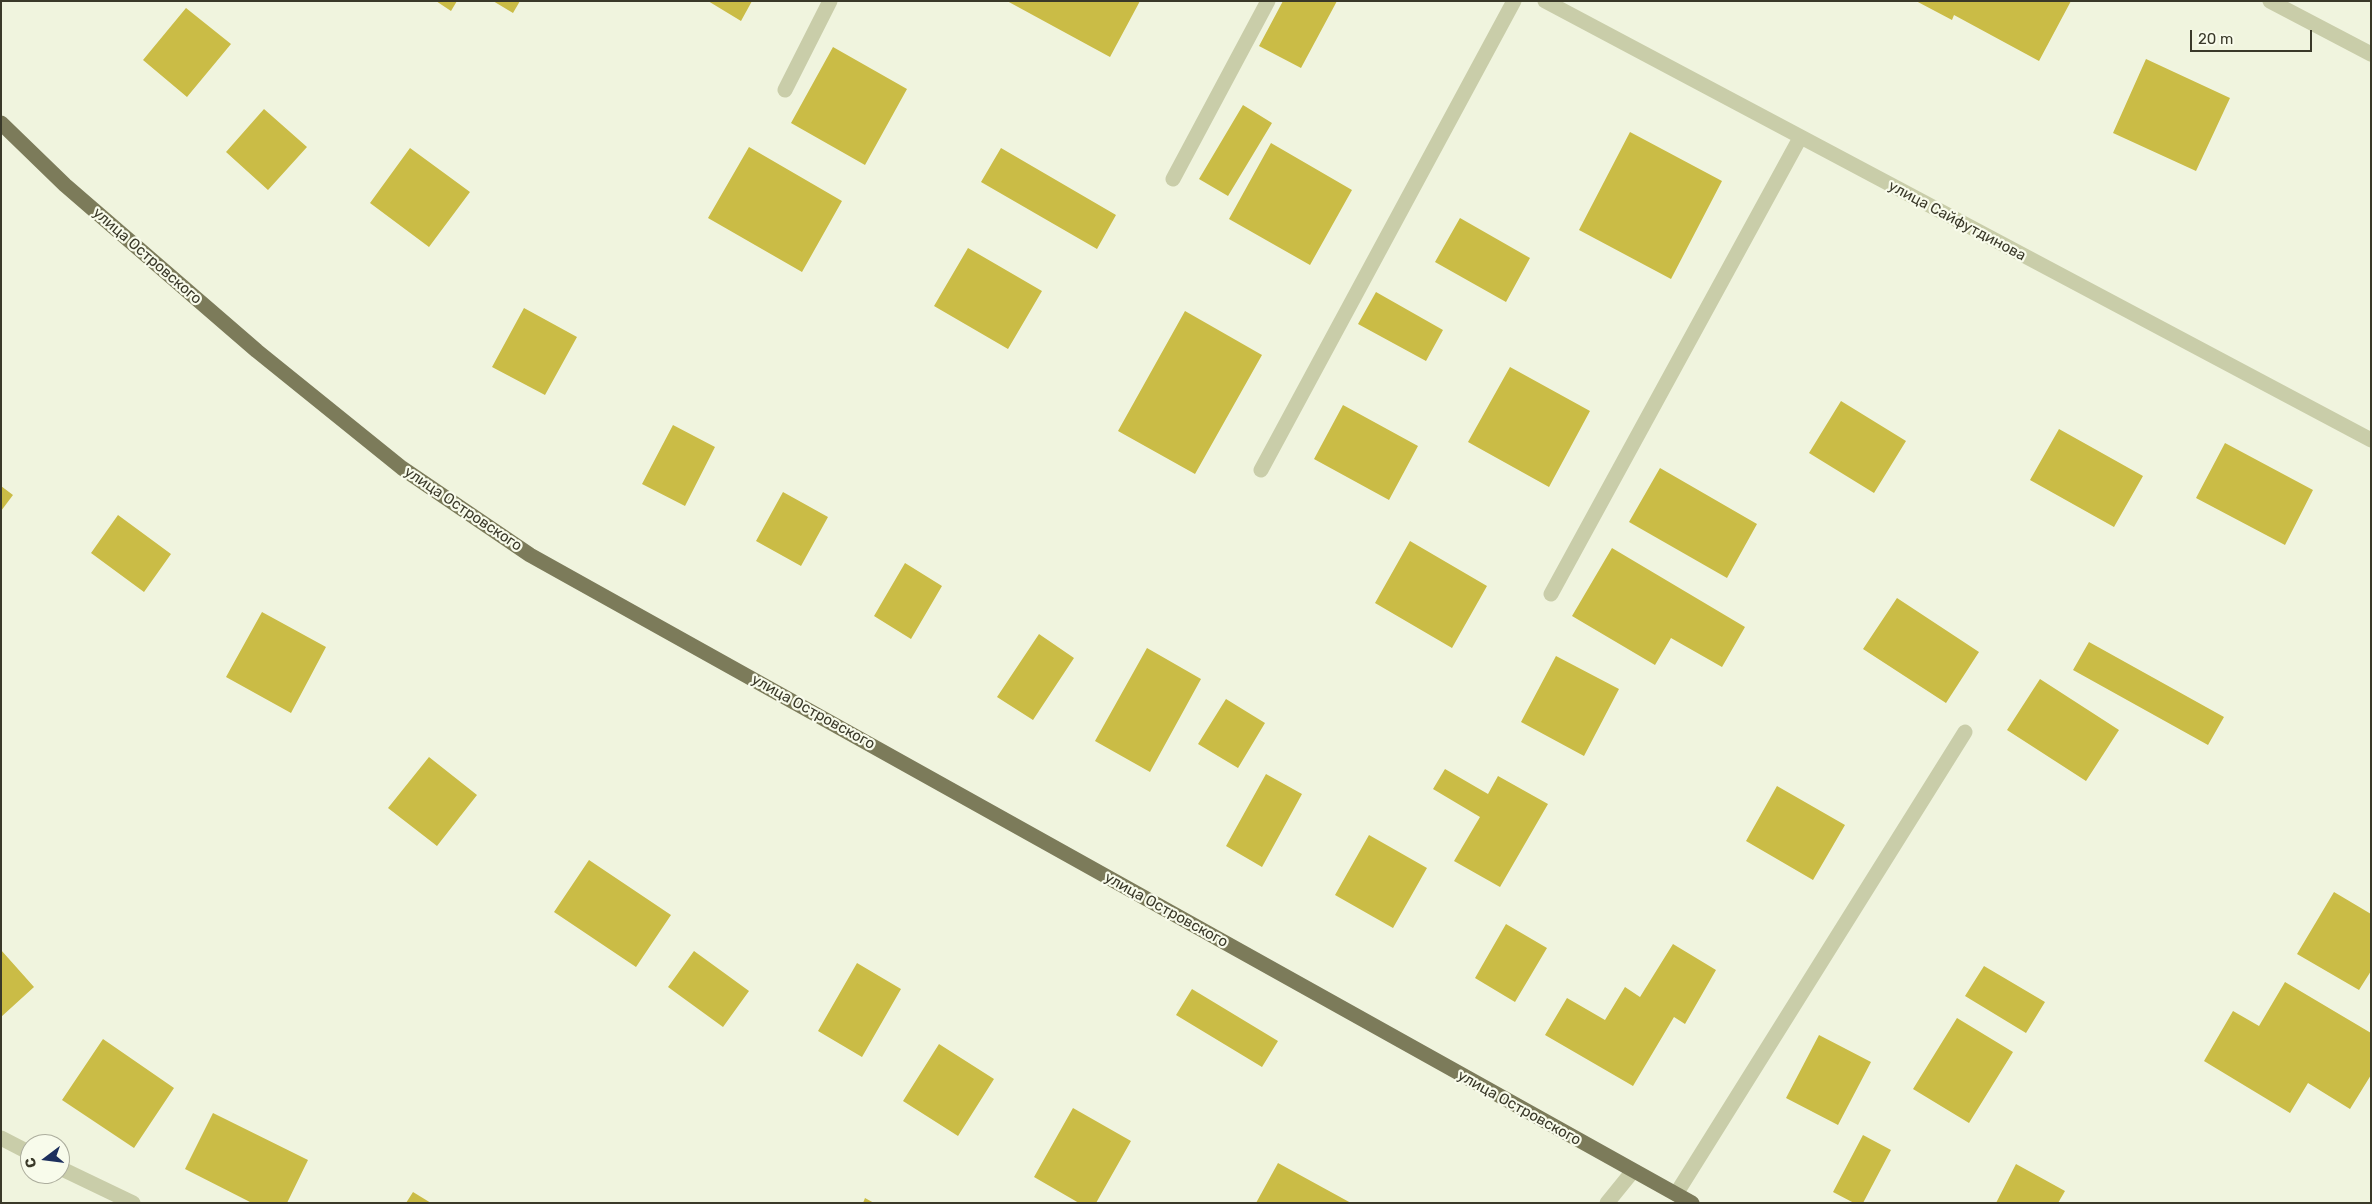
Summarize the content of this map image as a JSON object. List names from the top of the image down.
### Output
{
  "streets": {
    "main road": ["улица Островского"],
    "street": ["улица Сайфутдинова"]
  },
  "scale_bar": "20 m",
  "north": "left"
}
